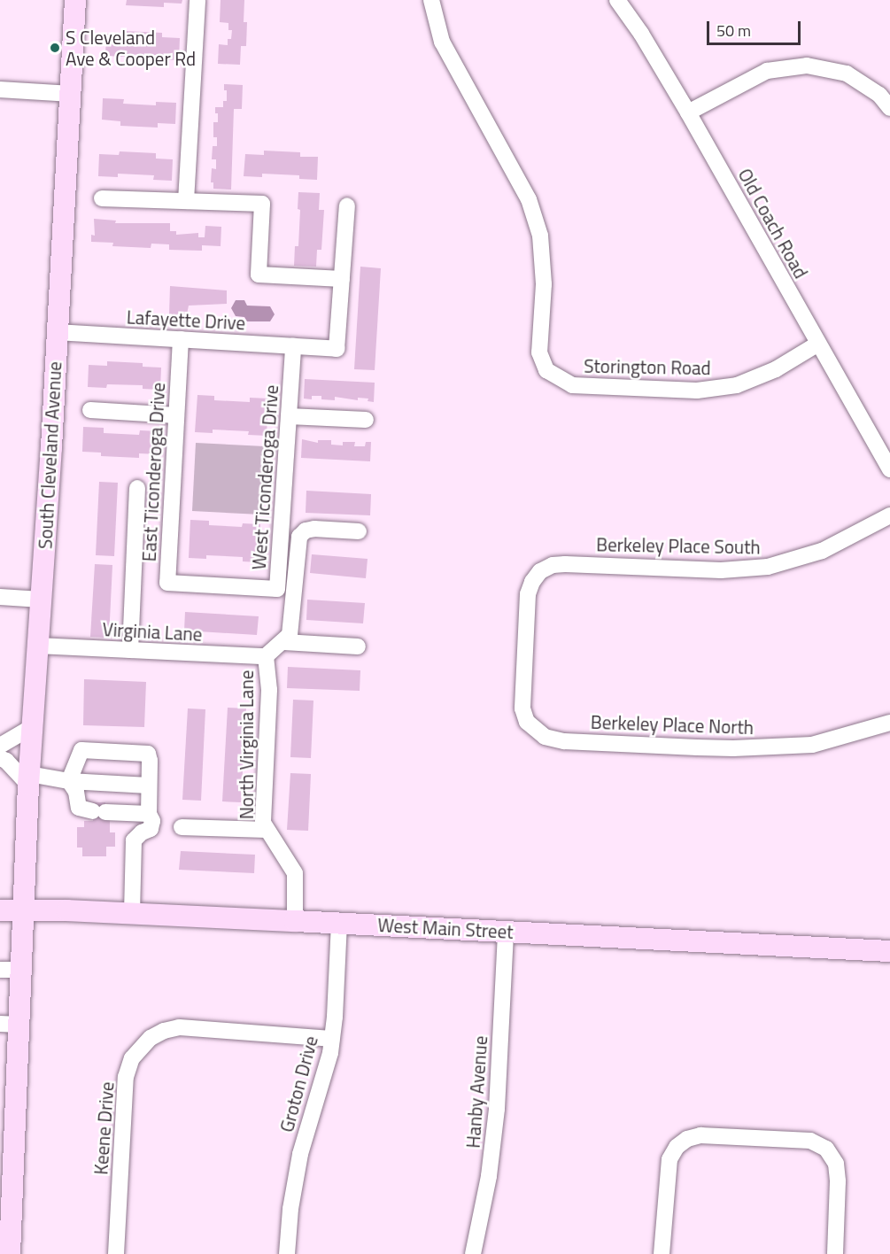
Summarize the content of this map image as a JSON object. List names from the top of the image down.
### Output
{
  "streets": {
    "main road": ["South Cleveland Avenue", "West Main Street"],
    "street": [
      "Old Coach Road",
      "Lafayette Drive",
      "Storington Road",
      "East Ticonderoga Drive",
      "West Ticonderoga Drive",
      "Berkeley Place South",
      "Virginia Lane",
      "Berkeley Place North",
      "North Virginia Lane",
      "Groton Drive",
      "Hanby Avenue",
      "Keene Drive"
    ]
  },
  "crossings": [
    ["Old Coach Road", "Storington Road"],
    ["Lafayette Drive", "South Cleveland Avenue"],
    ["Lafayette Drive", "East Ticonderoga Drive"],
    ["Lafayette Drive", "West Ticonderoga Drive"],
    ["South Cleveland Avenue", "Virginia Lane"],
    ["South Cleveland Avenue", "West Main Street"],
    ["East Ticonderoga Drive", "West Ticonderoga Drive"],
    ["Berkeley Place South", "Berkeley Place North"],
    ["Virginia Lane", "North Virginia Lane"],
    ["North Virginia Lane", "West Main Street"],
    ["West Main Street", "Groton Drive"],
    ["West Main Street", "Hanby Avenue"],
    ["Groton Drive", "Keene Drive"]
  ],
  "places": ["S Cleveland Ave & Cooper Rd"],
  "scale_bar": "50 m"
}
